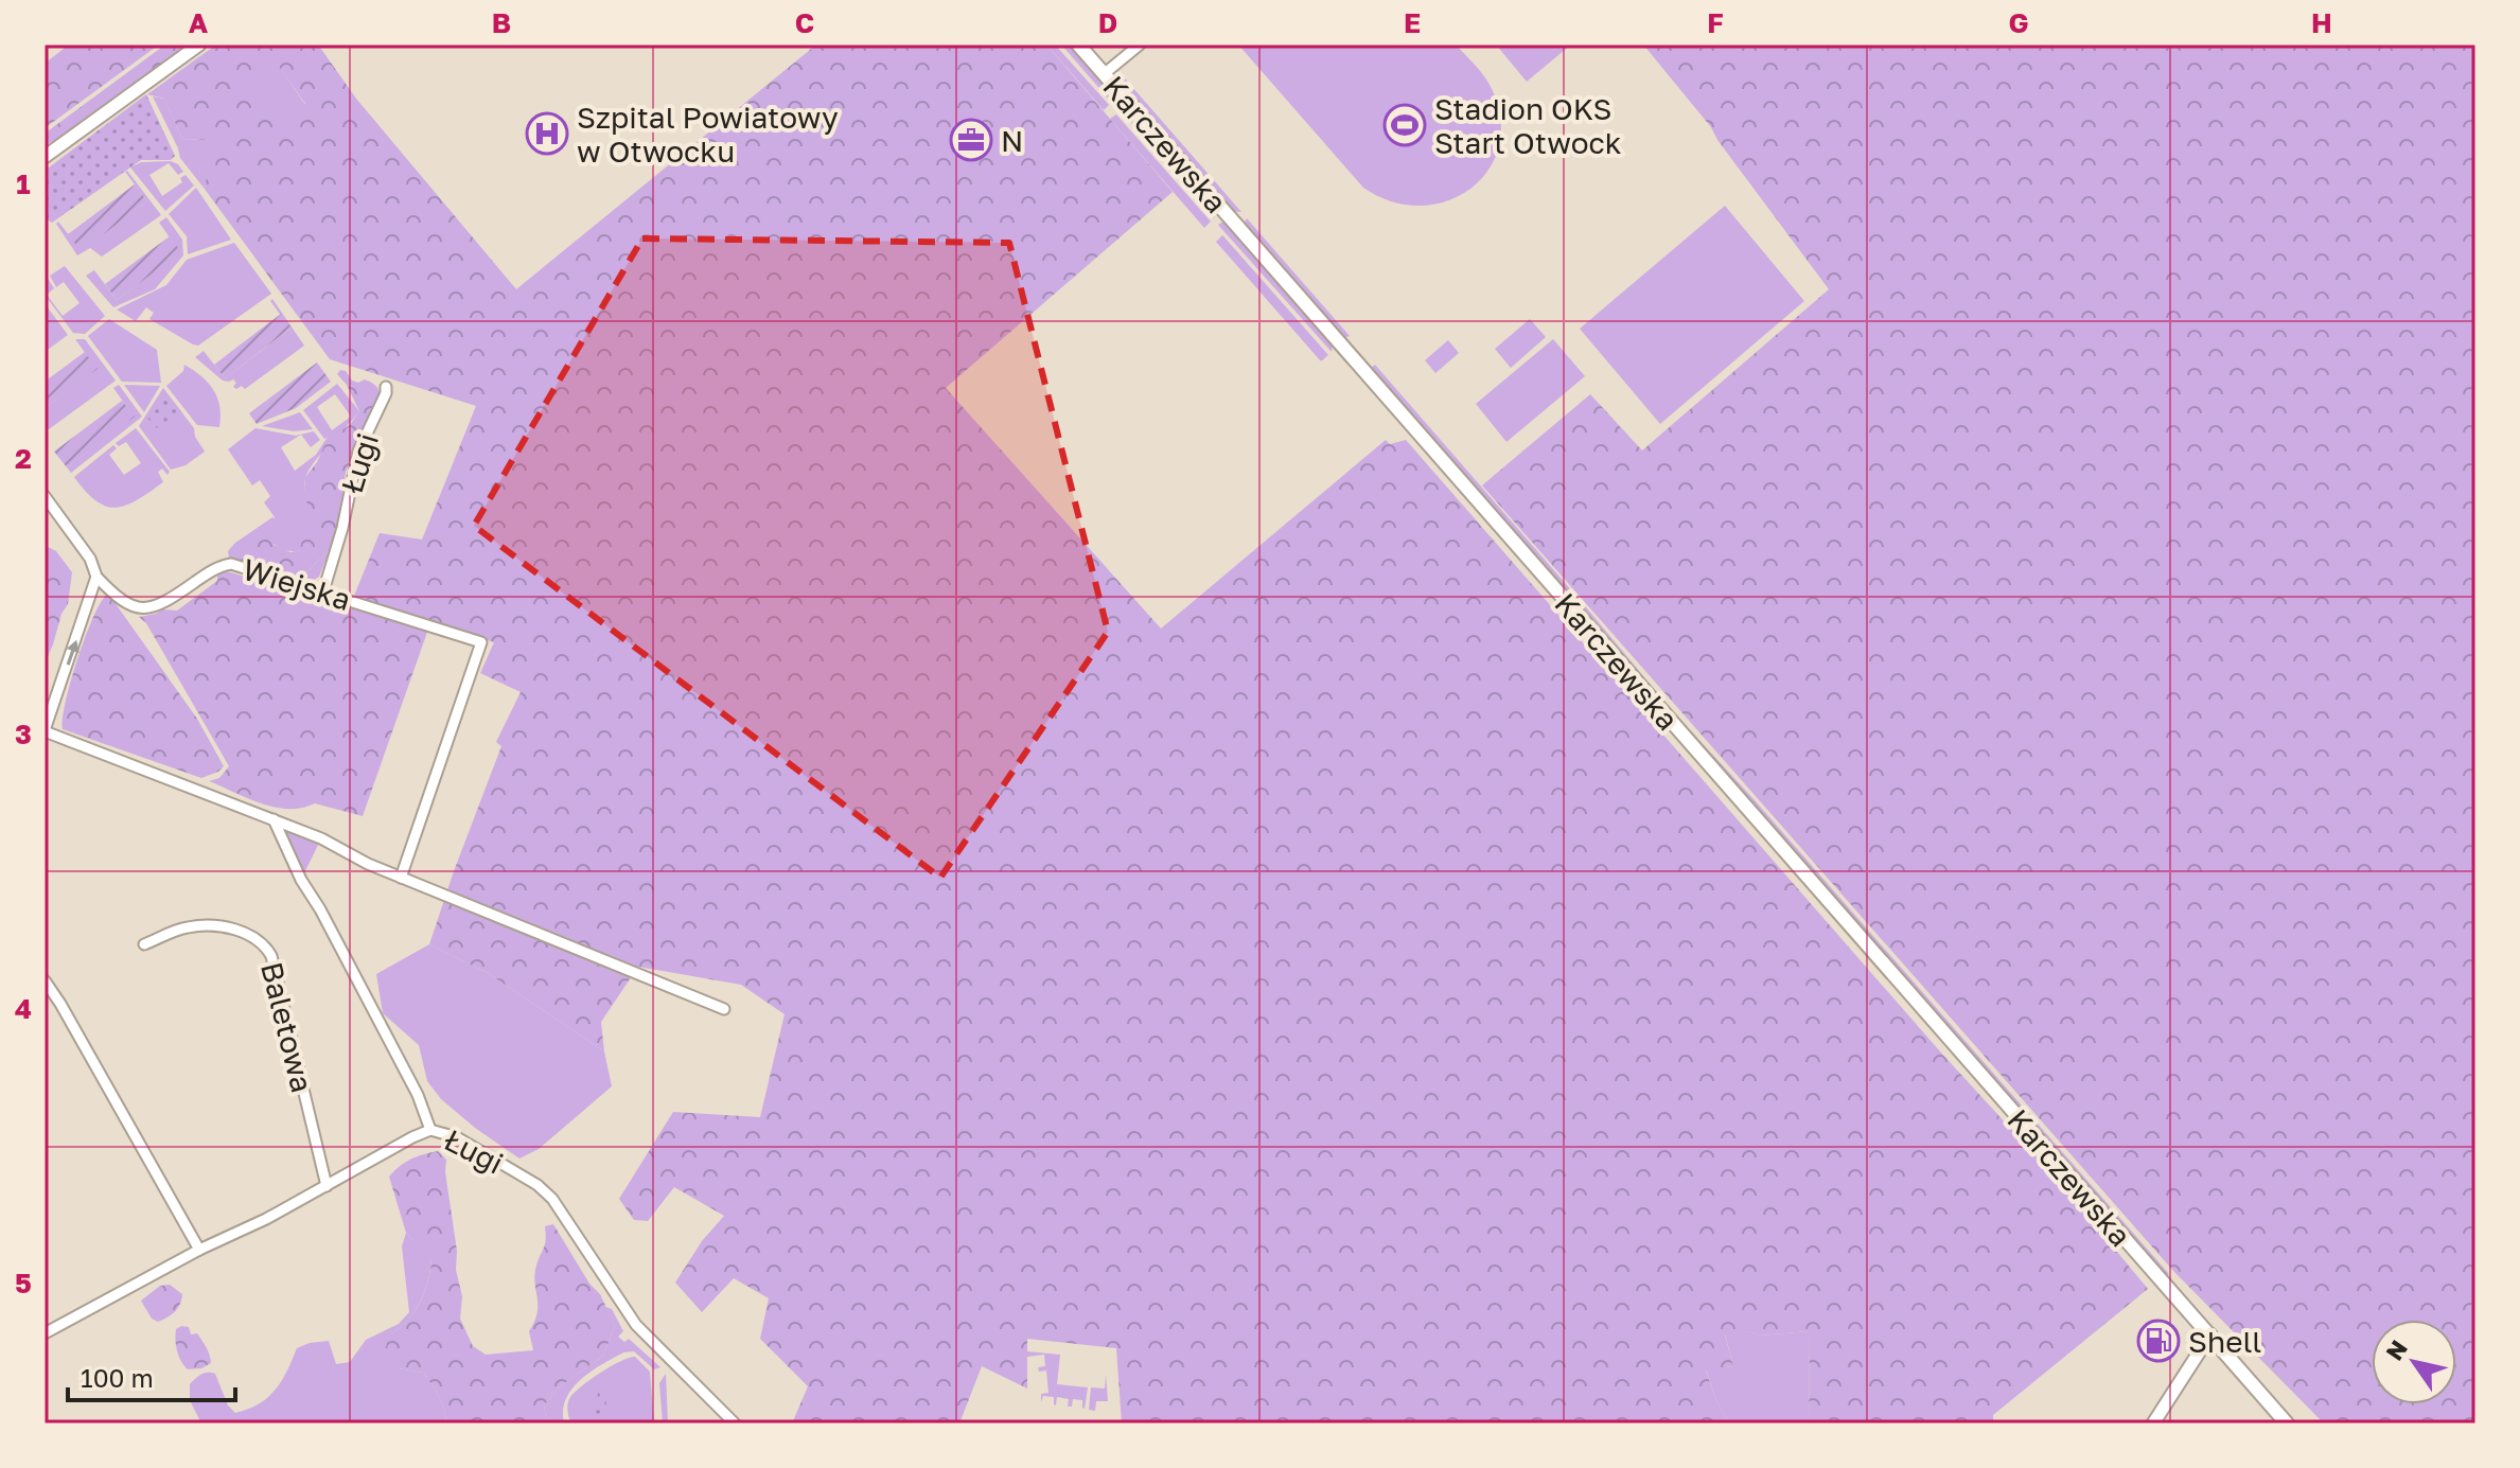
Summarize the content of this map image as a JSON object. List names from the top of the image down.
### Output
{
  "streets": {
    "main road": ["Karczewska"],
    "street": ["Ługi", "Wiejska", "Baletowa"]
  },
  "crossings": [
    ["Ługi", "Wiejska"],
    ["Ługi", "Baletowa"]
  ],
  "places": {
    "sports": ["Stadion OKS Start Otwock"],
    "hospital": ["Szpital Powiatowy w Otwocku"],
    "office": ["N"],
    "fuel station": ["Shell"]
  },
  "scale_bar": "100 m",
  "north": "top left",
  "grid": {
    "columns": [
      "A",
      "B",
      "C",
      "D",
      "E",
      "F",
      "G",
      "H"
    ],
    "rows": [
      "1",
      "2",
      "3",
      "4",
      "5"
    ]
  }
}
